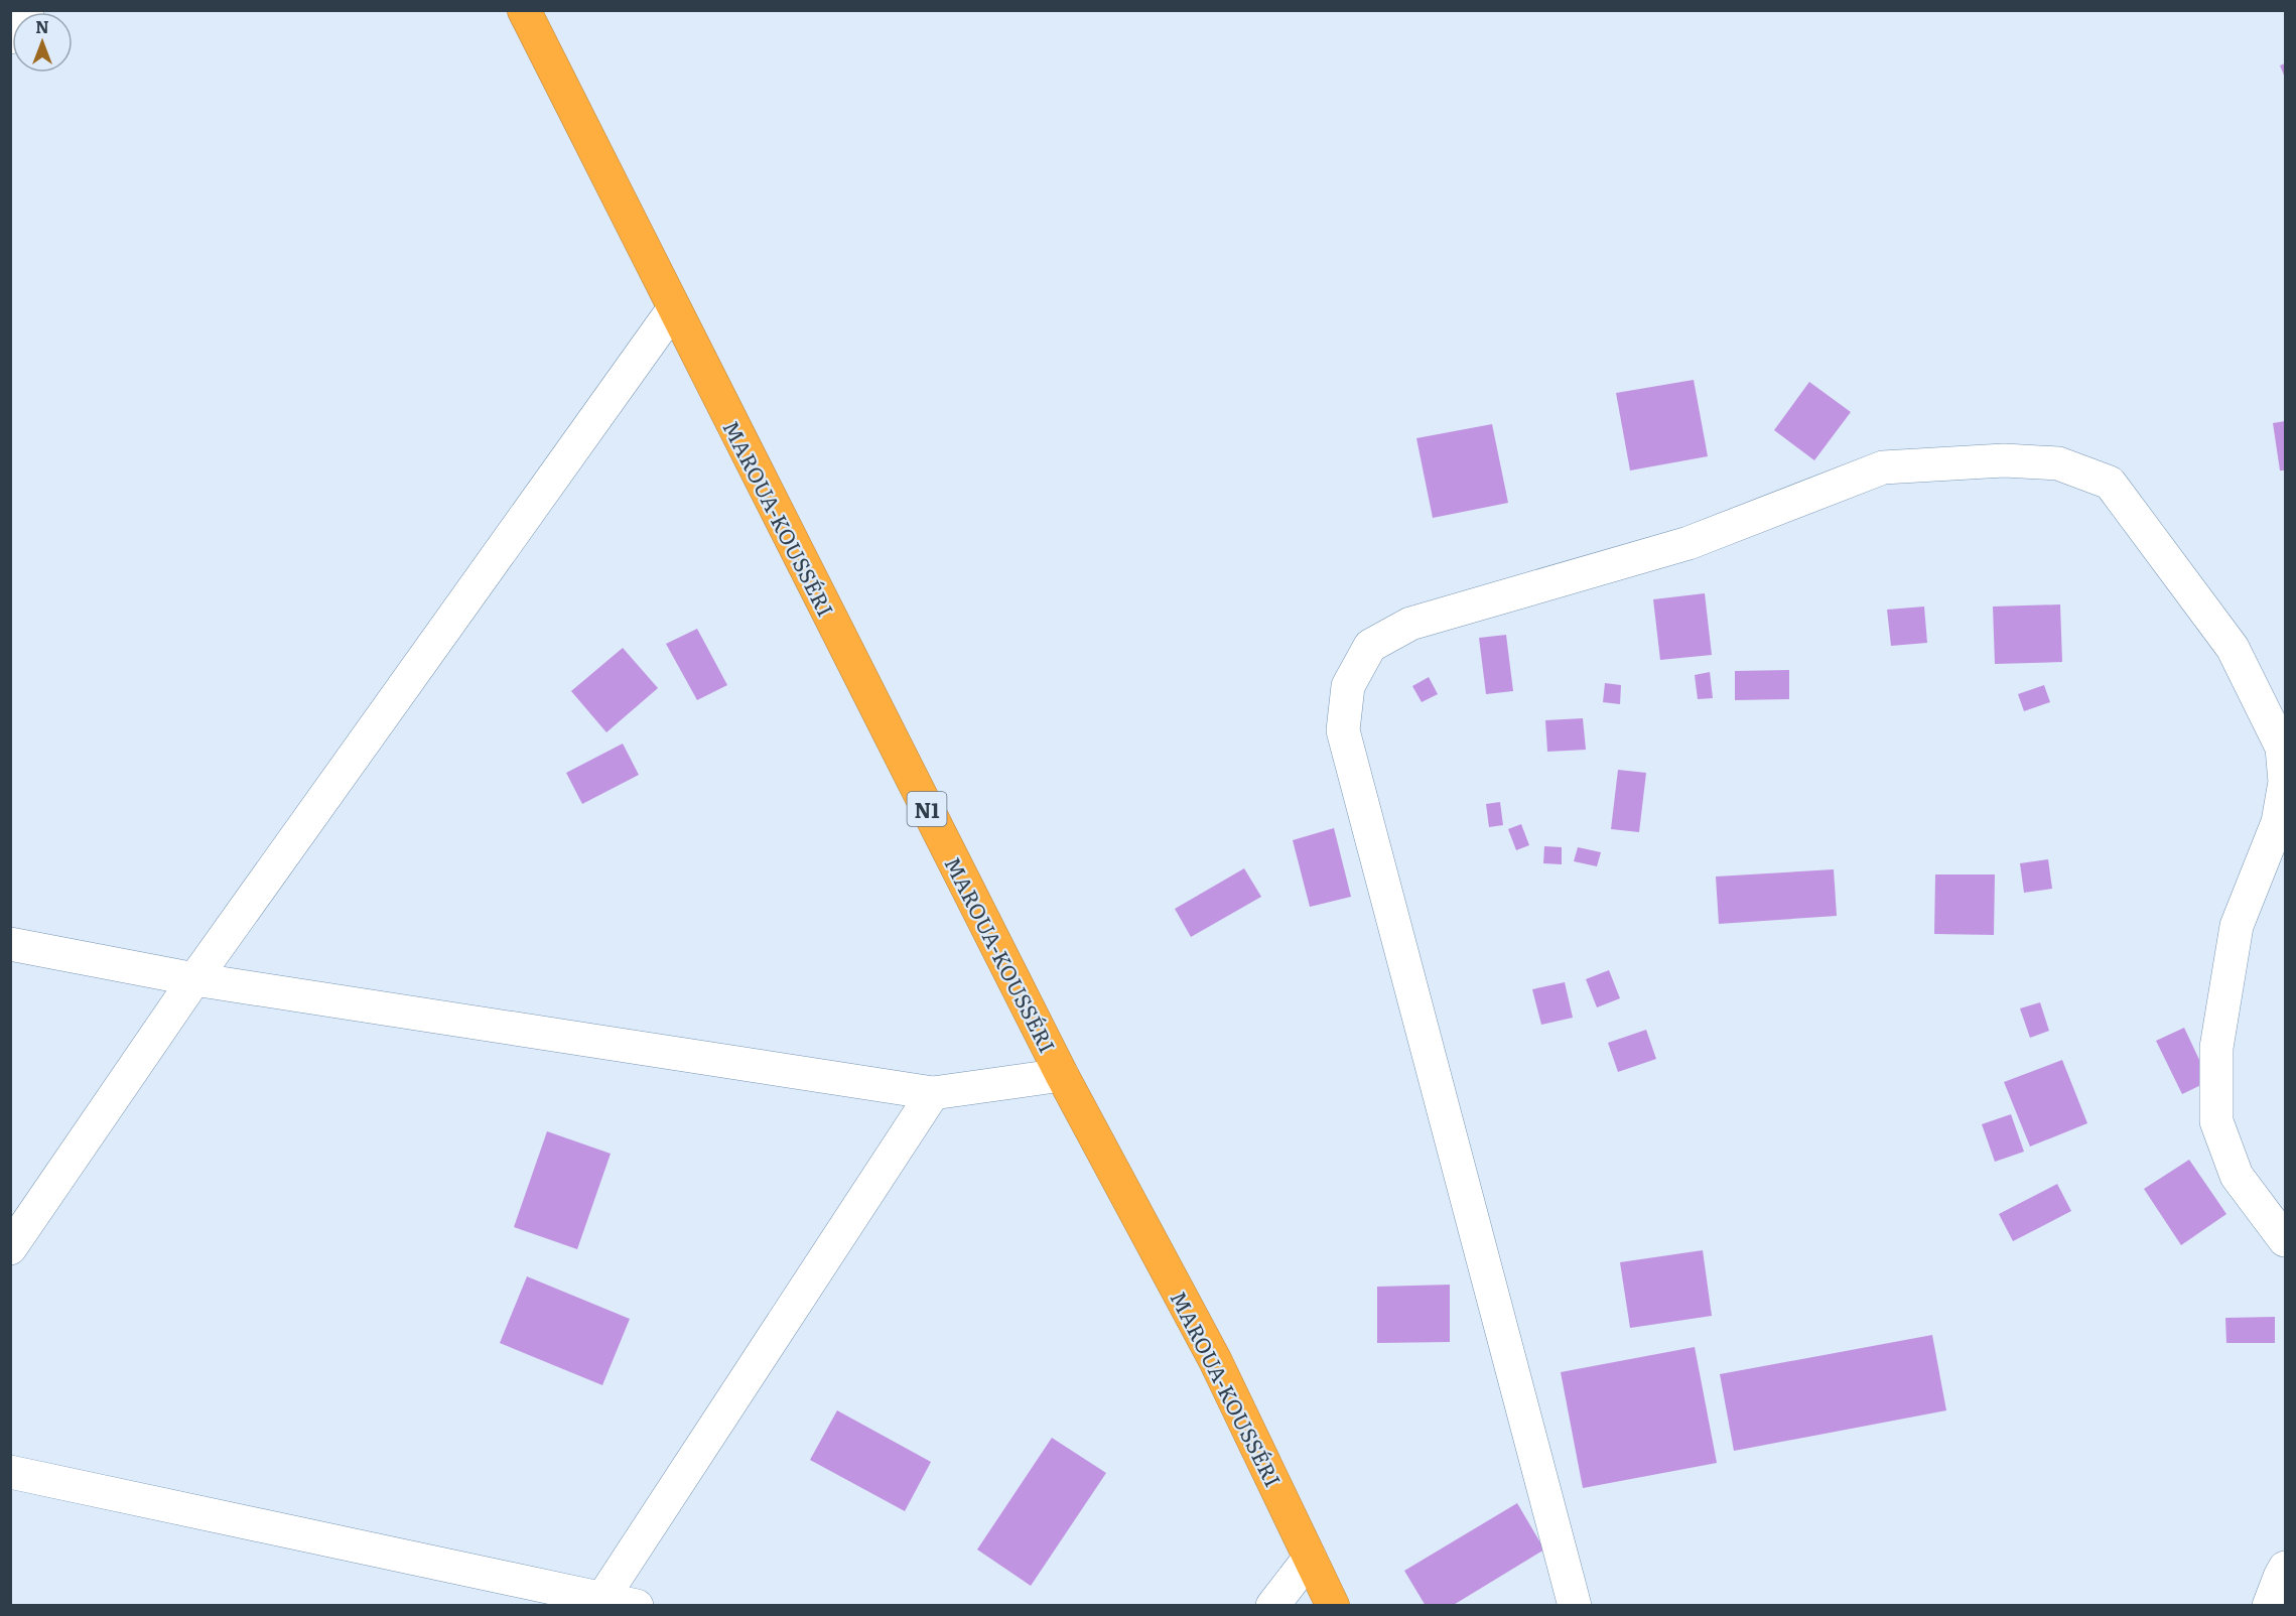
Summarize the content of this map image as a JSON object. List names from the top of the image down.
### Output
{
  "streets": {
    "highway": ["MAROUA-KOUSSÉRI", "N1"]
  },
  "north": "top"
}
